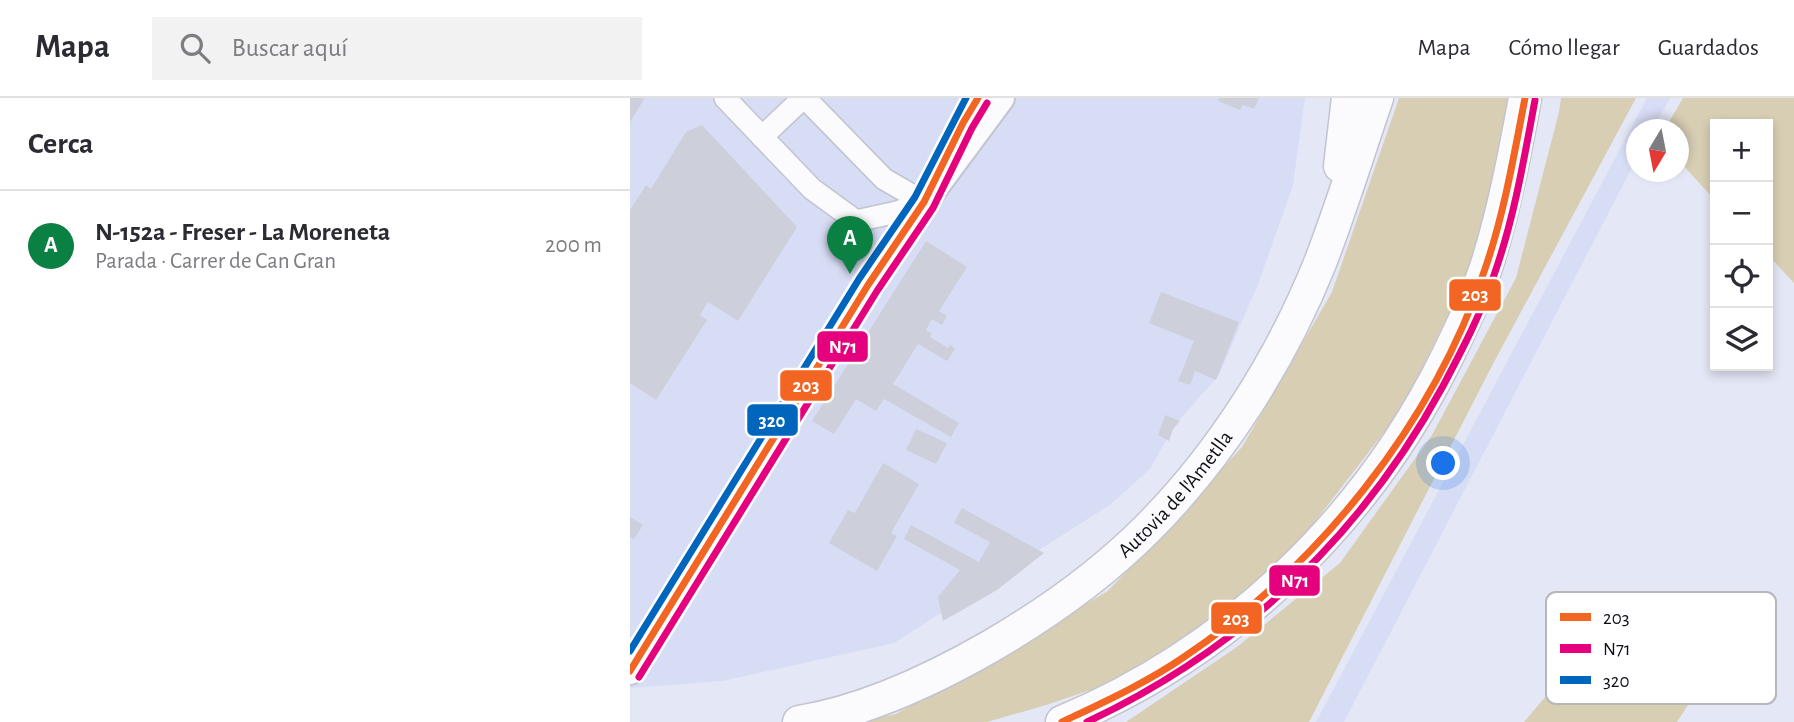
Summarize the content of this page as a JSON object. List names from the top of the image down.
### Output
{
  "streets": {
    "highway": ["Autovia de l'Ametlla"]
  },
  "lines": ["transit line 203", "transit line 320", "transit line N71"],
  "legend": ["203", "N71", "320"],
  "north": "bottom",
  "page": {
    "header": "Mapa",
    "search": "Buscar aquí",
    "nav": ["Mapa", "Cómo llegar", "Guardados"],
    "heading": "Cerca",
    "map_buttons": ["+", "−"],
    "list": [
      {
        "mark": "A",
        "name": "N-152a - Freser - La Moreneta",
        "note": "Parada · Carrer de Can Gran",
        "value": "200 m"
      }
    ],
    "pins": "A"
  }
}
